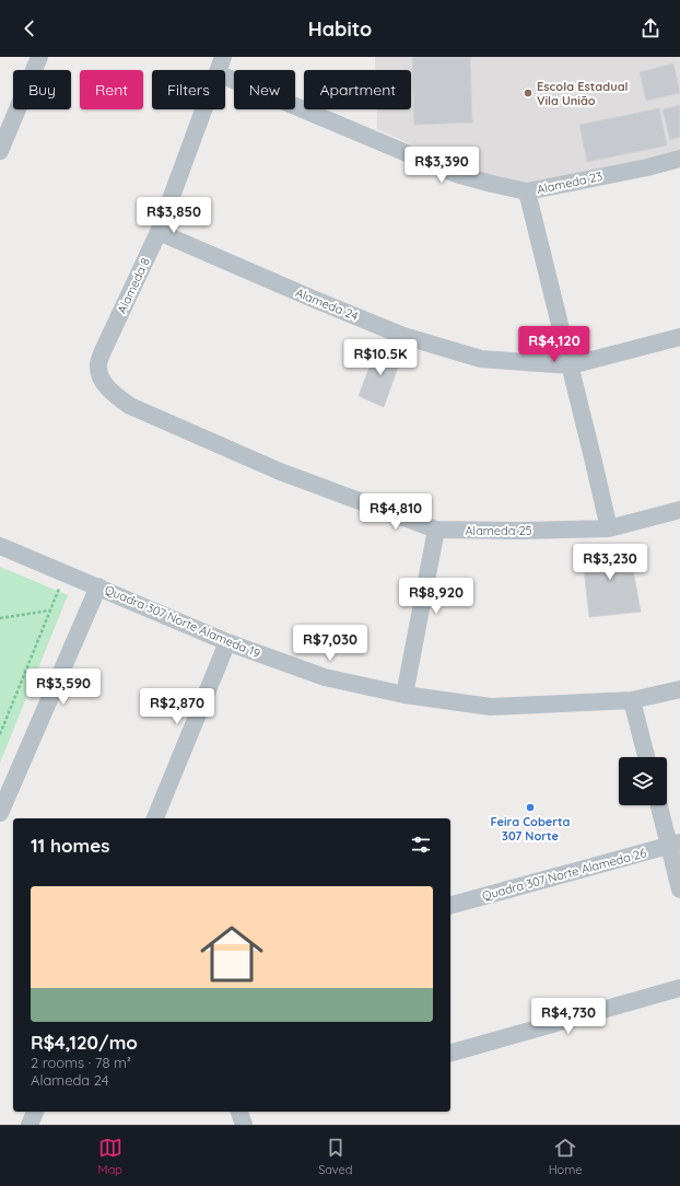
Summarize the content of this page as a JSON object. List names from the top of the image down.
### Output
{
  "streets": {
    "street": [
      "Alameda 23",
      "Alameda 8",
      "Alameda 24",
      "Alameda 25",
      "Quadra 307 Norte Alameda 19",
      "Quadra 307 Norte Alameda 26"
    ]
  },
  "crossings": [
    ["Alameda 23", "Alameda 8"],
    ["Alameda 8", "Alameda 24"],
    ["Alameda 8", "Alameda 25"]
  ],
  "places": ["Escola Estadual Vila União", "Feira Coberta 307 Norte"],
  "page": {
    "header": "Habito",
    "chip": [
      "Buy",
      "Rent",
      "Filters",
      "New",
      "Apartment"
    ],
    "price": [
      "R$3,390",
      "R$3,850",
      "R$4,120",
      "R$10.5K",
      "R$4,810",
      "R$3,230",
      "R$8,920",
      "R$7,030",
      "R$3,590",
      "R$2,870",
      "R$4,730"
    ],
    "heading": "11 homes",
    "list": [
      {
        "name": "R$4,120/mo",
        "note": "2 rooms · 78 m² · Alameda 24"
      }
    ],
    "tabs": ["Map", "Saved", "Home"]
  }
}
